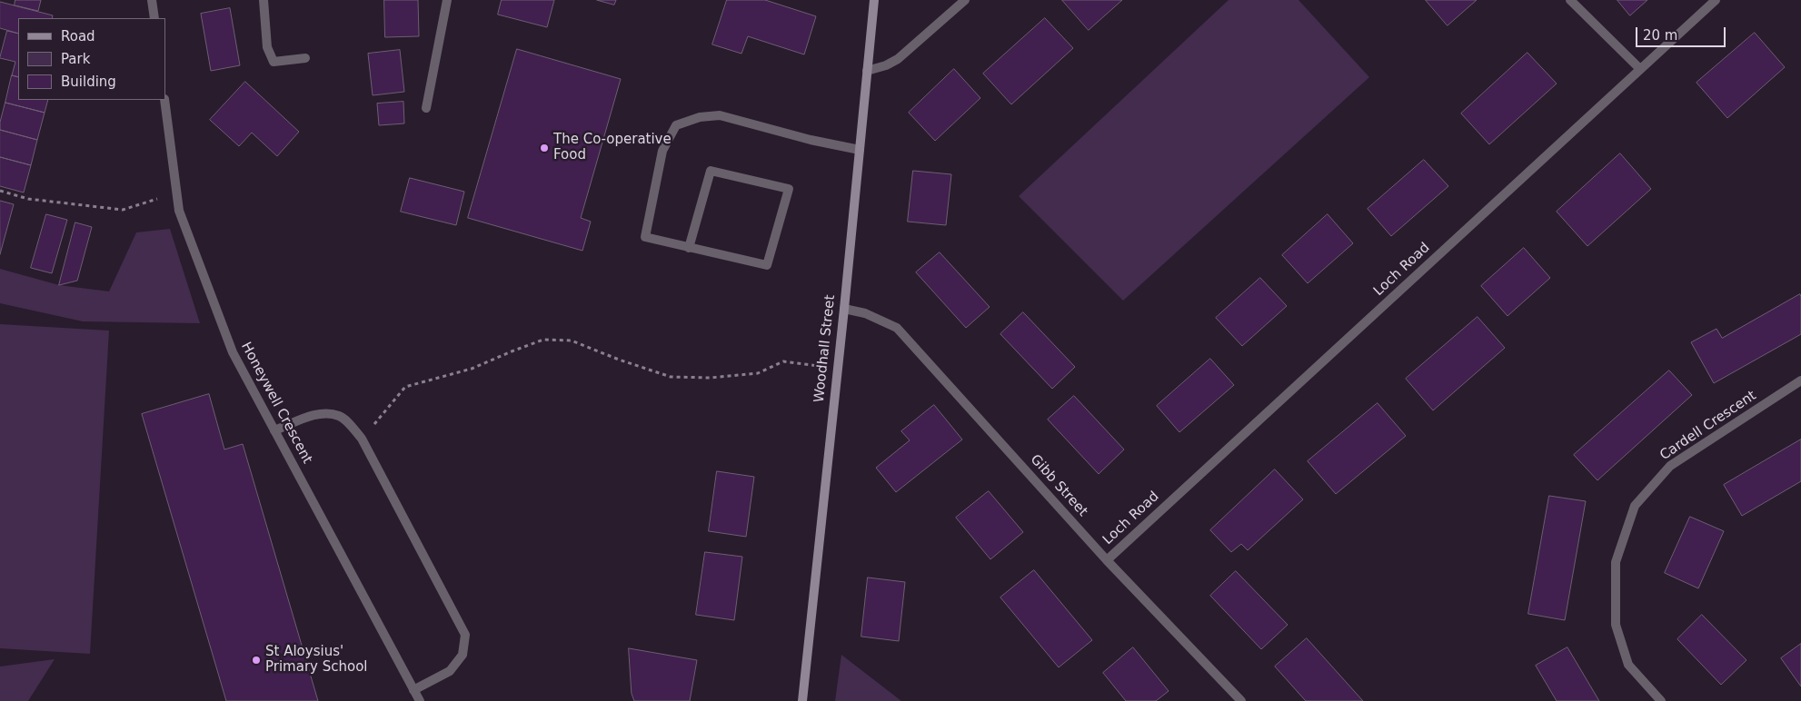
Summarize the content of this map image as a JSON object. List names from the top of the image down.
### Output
{
  "streets": {
    "street": [
      "Loch Road",
      "Woodhall Street",
      "Honeywell Crescent",
      "Cardell Crescent",
      "Gibb Street"
    ]
  },
  "crossings": [
    ["Loch Road", "Gibb Street"],
    ["Woodhall Street", "Gibb Street"]
  ],
  "places": ["The Co-operative Food", "St Aloysius' Primary School"],
  "legend": ["Road", "Park", "Building"],
  "scale_bar": "20 m"
}
